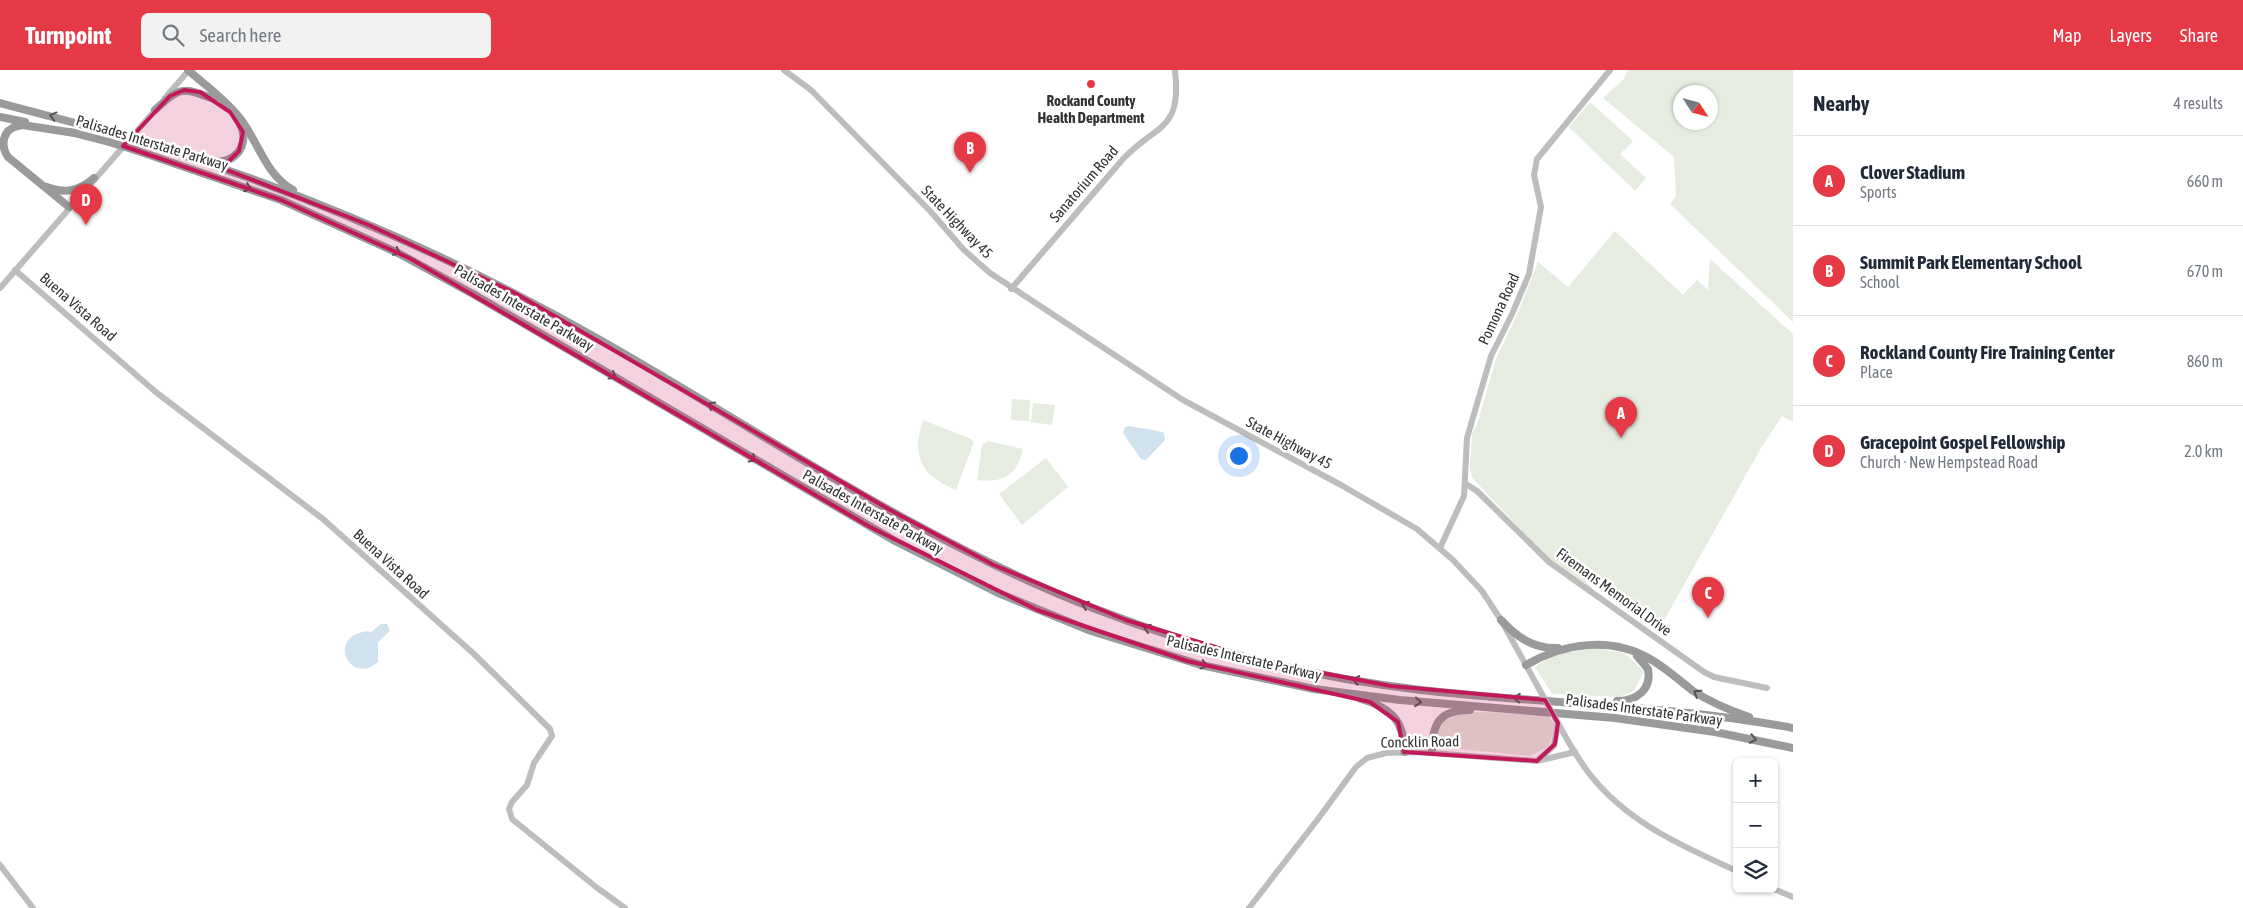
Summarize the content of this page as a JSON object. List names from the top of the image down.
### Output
{
  "streets": {
    "highway": ["Palisades Interstate Parkway"],
    "street": [
      "Sanatorium Road",
      "State Highway 45",
      "Buena Vista Road",
      "Pomona Road",
      "Firemans Memorial Drive",
      "Concklin Road"
    ]
  },
  "crossings": [
    ["Sanatorium Road", "State Highway 45"],
    ["State Highway 45", "Pomona Road"],
    ["State Highway 45", "Concklin Road"],
    ["Pomona Road", "Firemans Memorial Drive"]
  ],
  "places": ["Rockand County Health Department"],
  "north": "bottom right",
  "page": {
    "header": "Turnpoint",
    "search": "Search here",
    "nav": ["Map", "Layers", "Share"],
    "heading": ["Nearby", "4 results"],
    "pins": [
      "B",
      "D",
      "A",
      "C"
    ],
    "list": [
      {
        "mark": "A",
        "name": "Clover Stadium",
        "note": "Sports",
        "value": "660 m"
      },
      {
        "mark": "B",
        "name": "Summit Park Elementary School",
        "note": "School",
        "value": "670 m"
      },
      {
        "mark": "C",
        "name": "Rockland County Fire Training Center",
        "note": "Place",
        "value": "860 m"
      },
      {
        "mark": "D",
        "name": "Gracepoint Gospel Fellowship",
        "note": "Church · New Hempstead Road",
        "value": "2.0 km"
      }
    ],
    "map_buttons": ["+", "−"]
  }
}
